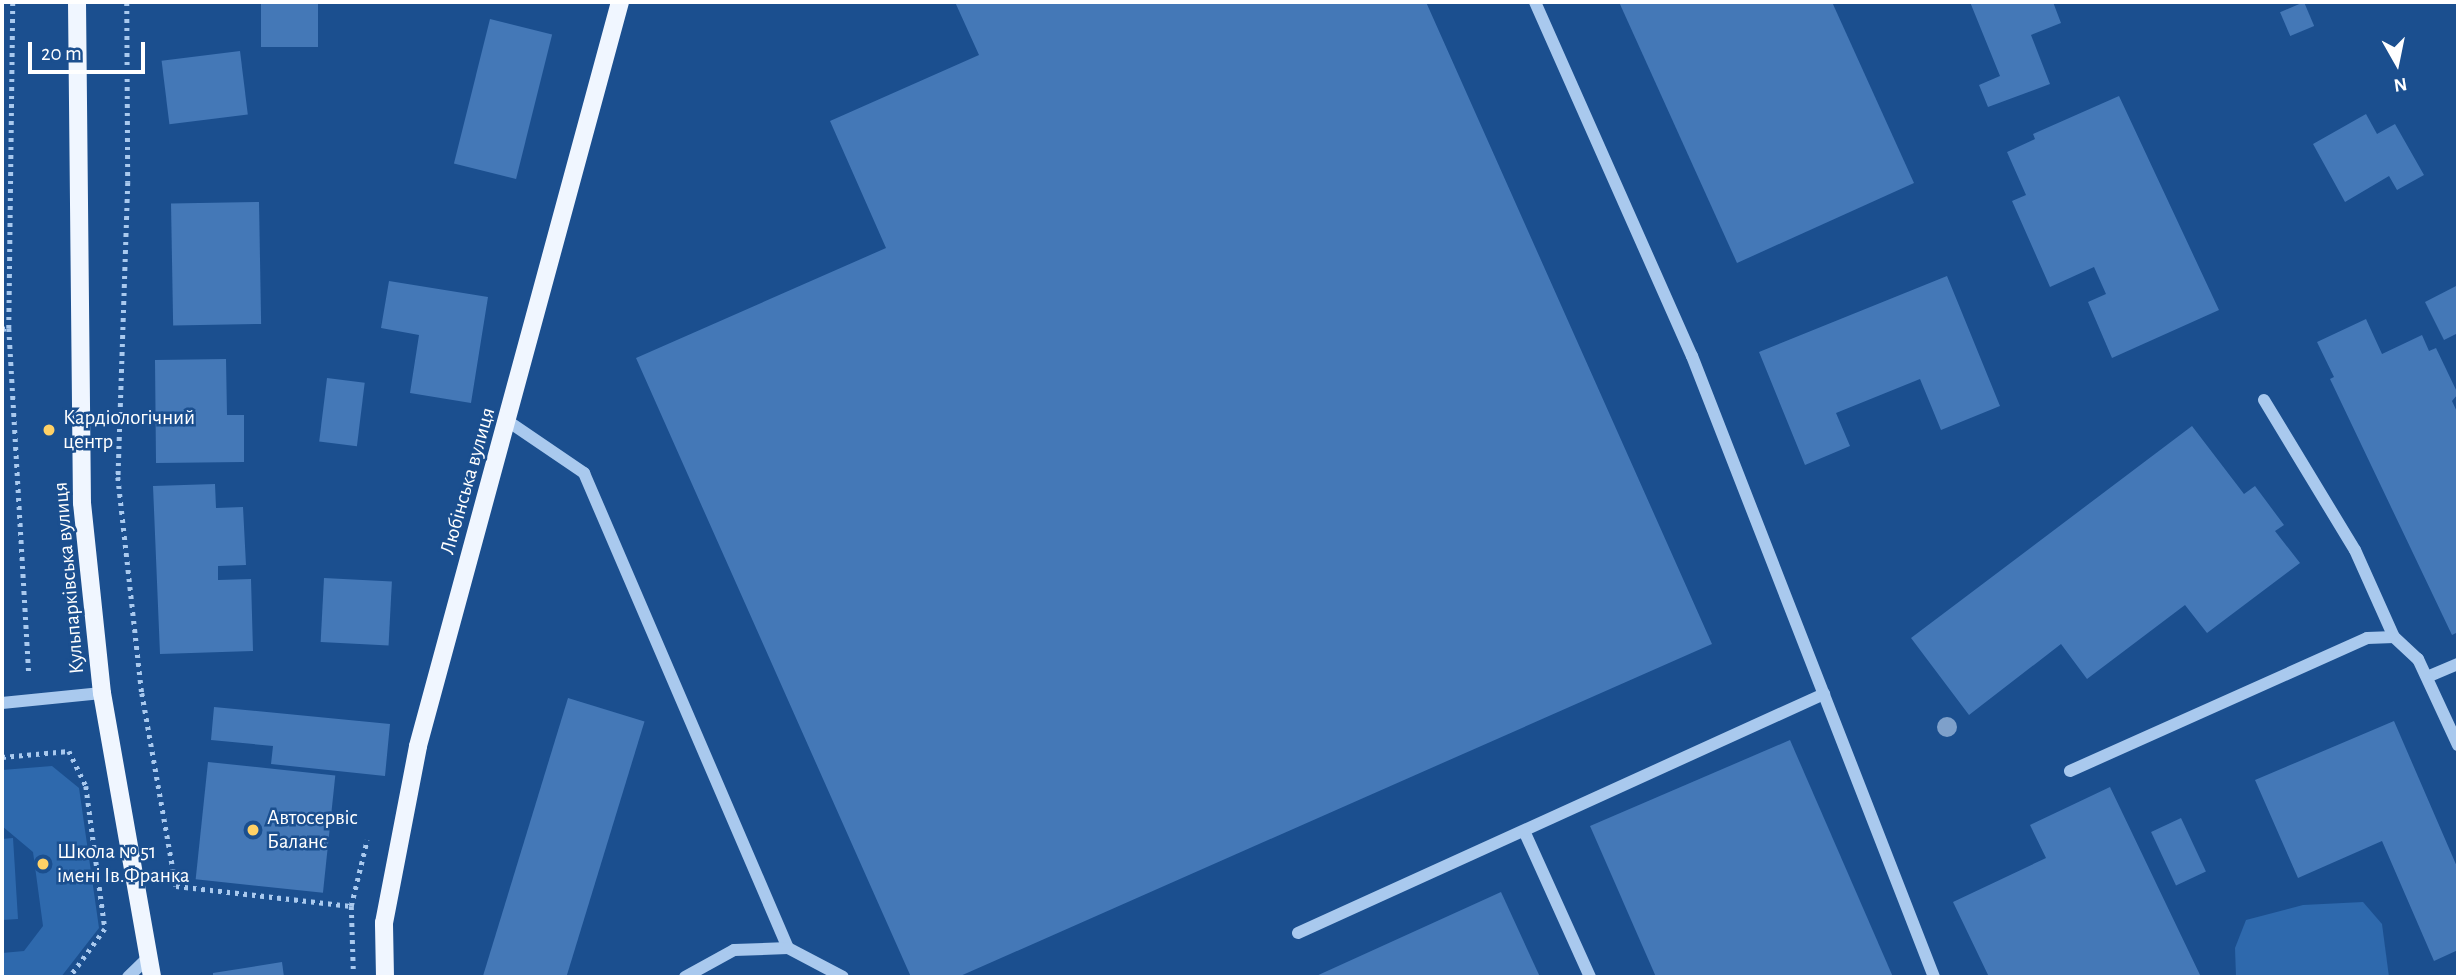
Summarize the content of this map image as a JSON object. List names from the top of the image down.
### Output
{
  "streets": {
    "main road": ["Любінська вулиця", "Кульпарківська вулиця"]
  },
  "places": ["Кардіологічний центр", "Автосервіс Баланс", "Школа № 51 імені Ів.Франка"],
  "scale_bar": "20 m",
  "north": "bottom"
}
